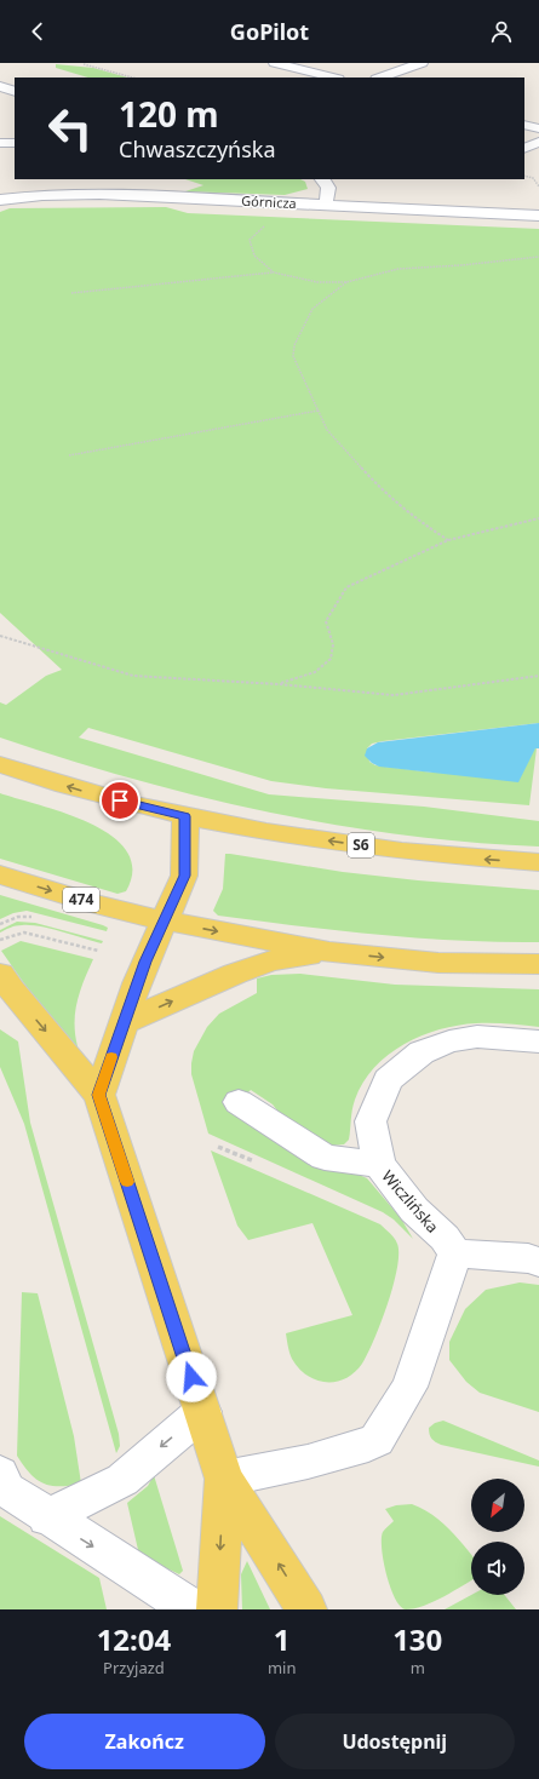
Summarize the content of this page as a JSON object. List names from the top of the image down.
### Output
{
  "streets": {
    "main road": ["S6", "474"],
    "street": ["Górnicza", "Wiczlińska"]
  },
  "north": "bottom left",
  "page": {
    "header": "GoPilot",
    "turn": ["120 m", "Chwaszczyńska"],
    "eta": [
      "12:04",
      "Przyjazd",
      "1",
      "min",
      "130",
      "m"
    ],
    "buttons": ["Zakończ", "Udostępnij"]
  }
}
